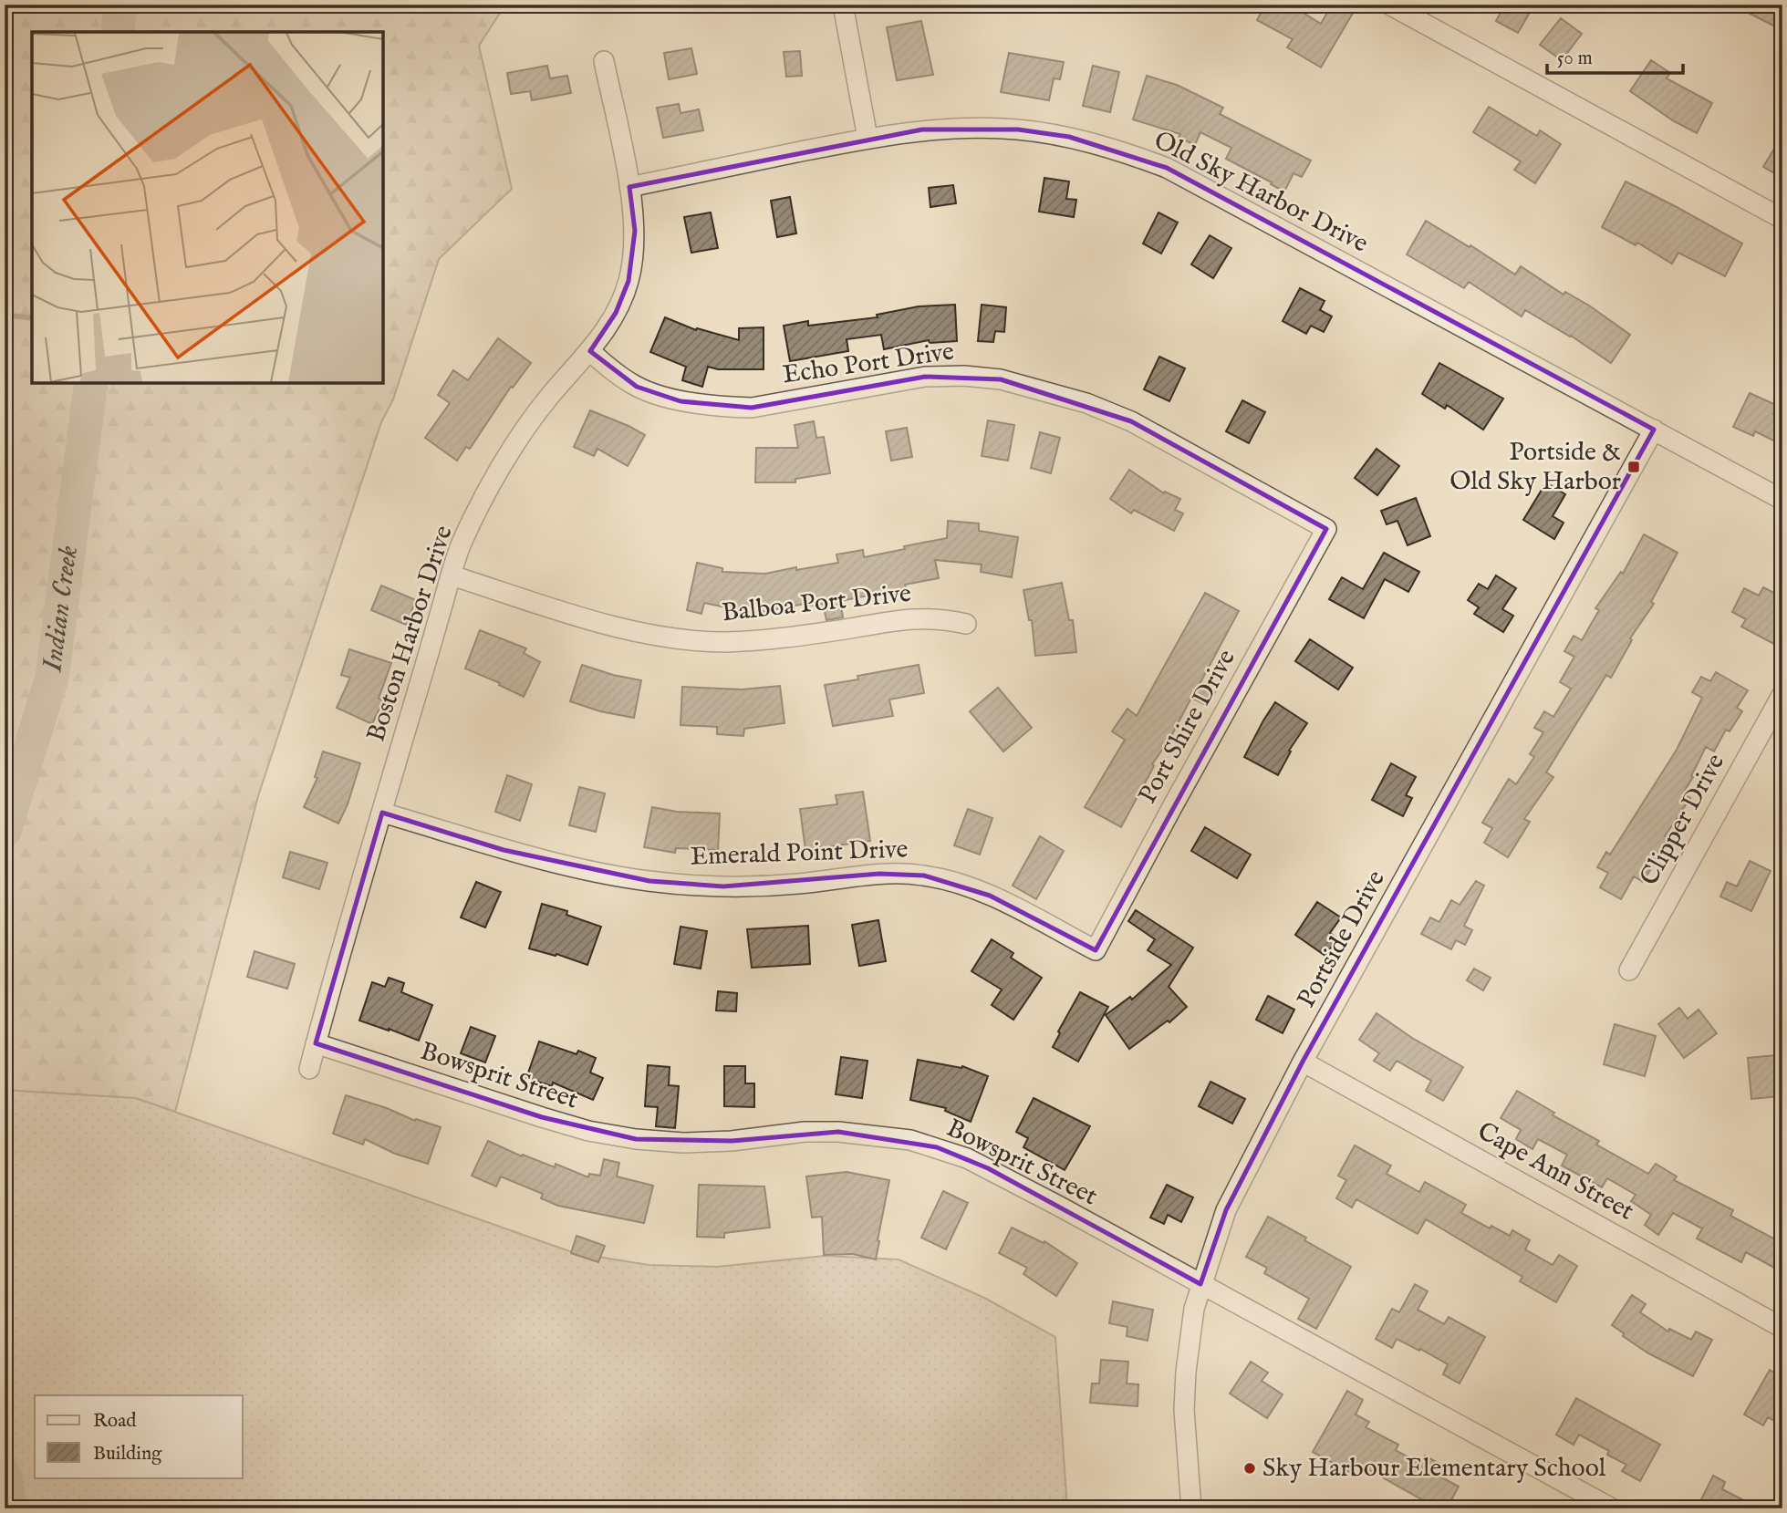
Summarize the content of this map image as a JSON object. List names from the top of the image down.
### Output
{
  "streets": {
    "street": [
      "Old Sky Harbor Drive",
      "Echo Port Drive",
      "Balboa Port Drive",
      "Boston Harbor Drive",
      "Port Shire Drive",
      "Clipper Drive",
      "Emerald Point Drive",
      "Portside Drive",
      "Bowsprit Street",
      "Cape Ann Street"
    ]
  },
  "crossings": [
    ["Old Sky Harbor Drive", "Boston Harbor Drive"],
    ["Old Sky Harbor Drive", "Portside Drive"],
    ["Echo Port Drive", "Boston Harbor Drive"],
    ["Echo Port Drive", "Port Shire Drive"],
    ["Balboa Port Drive", "Boston Harbor Drive"],
    ["Boston Harbor Drive", "Emerald Point Drive"],
    ["Boston Harbor Drive", "Bowsprit Street"],
    ["Port Shire Drive", "Emerald Point Drive"],
    ["Portside Drive", "Bowsprit Street"],
    ["Portside Drive", "Cape Ann Street"]
  ],
  "water": ["Indian Creek"],
  "places": {
    "transit": ["Portside & Old Sky Harbor"],
    "other": ["Sky Harbour Elementary School"]
  },
  "legend": ["Road", "Building"],
  "scale_bar": "50 m"
}
